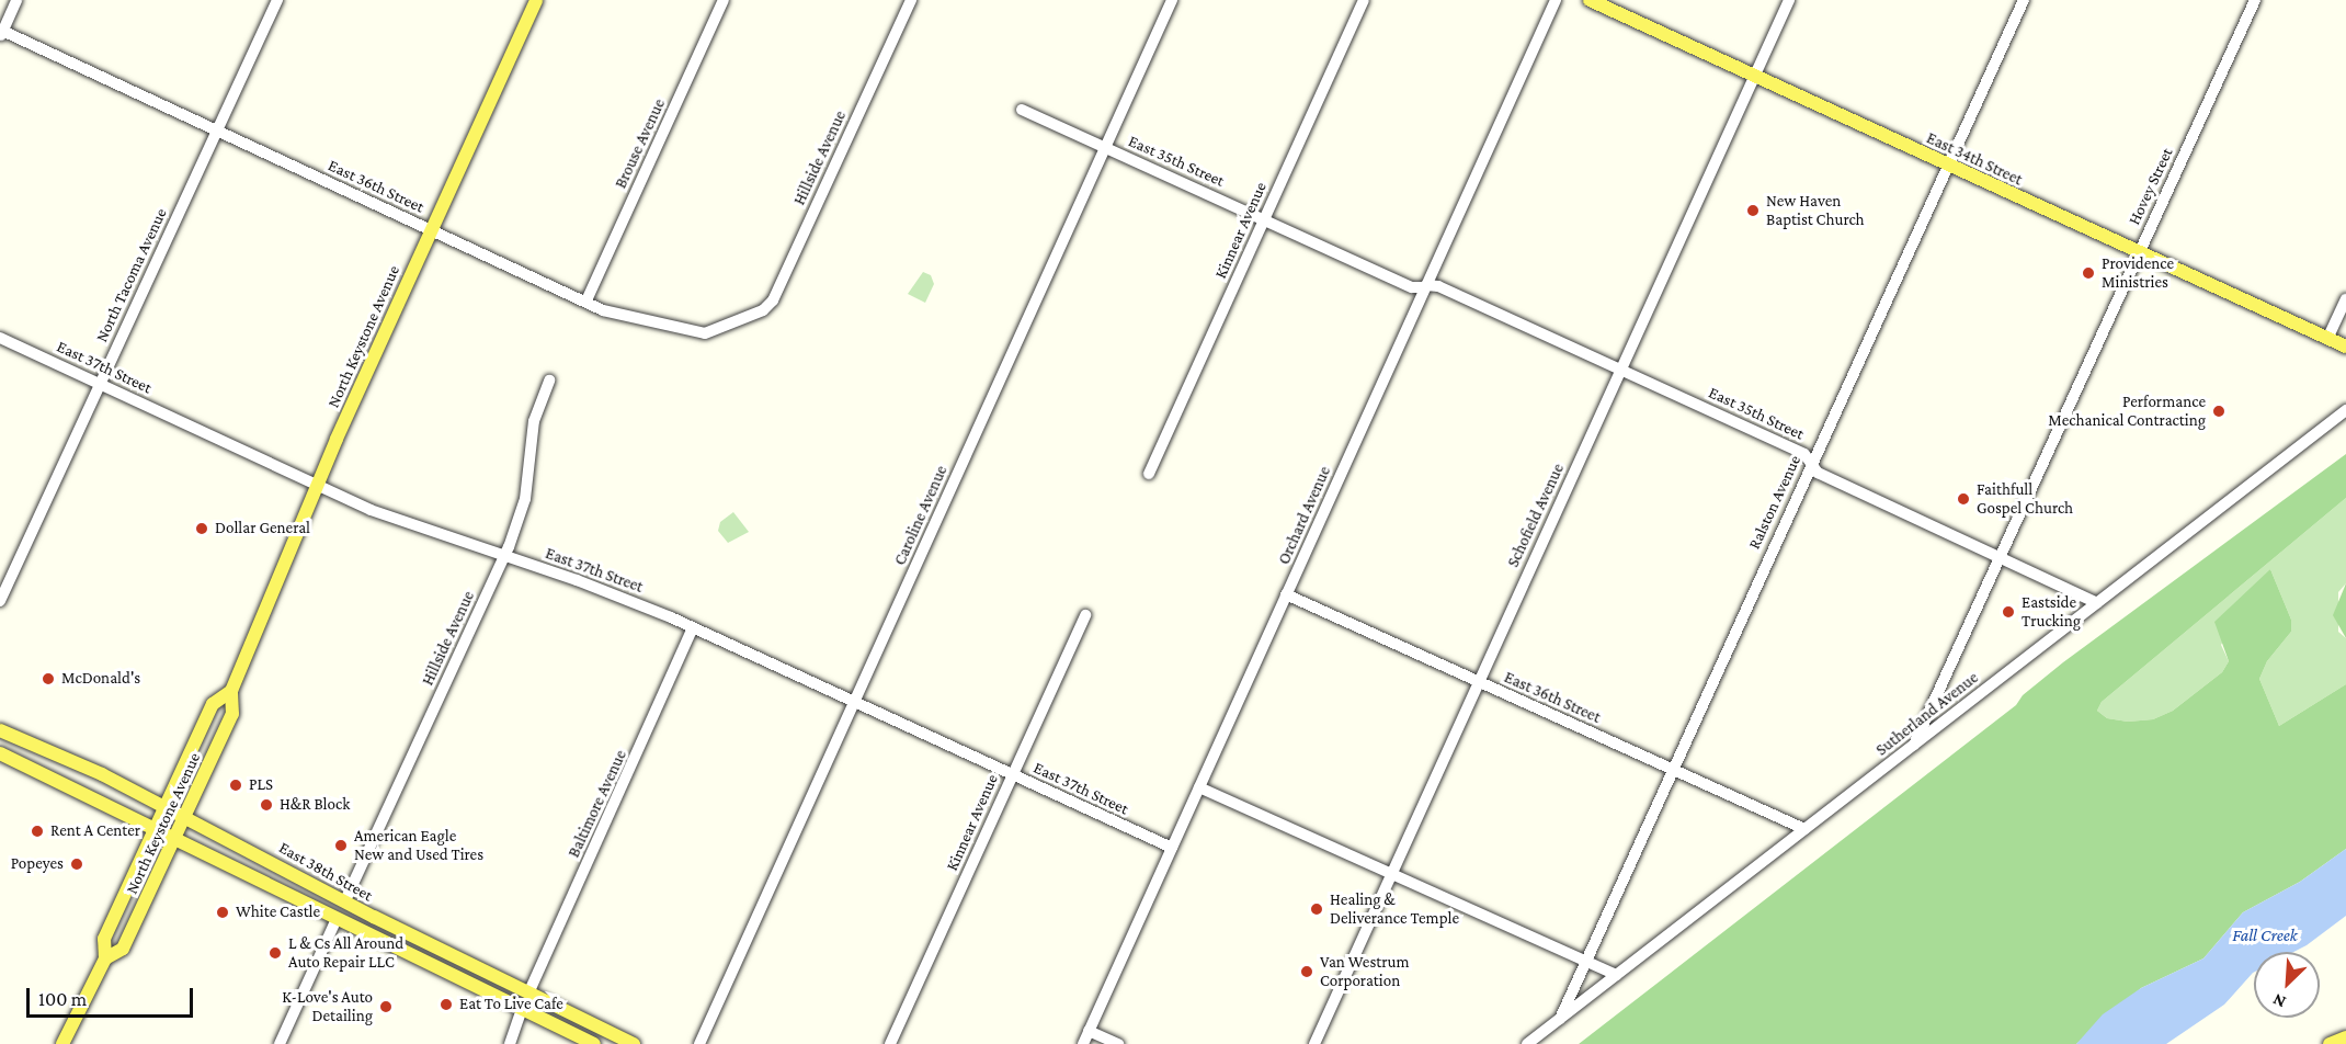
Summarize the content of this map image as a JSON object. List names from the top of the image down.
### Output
{
  "streets": {
    "main road": ["East 34th Street", "North Keystone Avenue", "East 38th Street"],
    "street": [
      "Brouse Avenue",
      "Hillside Avenue",
      "East 35th Street",
      "East 36th Street",
      "Hovey Street",
      "Kinnear Avenue",
      "North Tacoma Avenue",
      "East 37th Street",
      "Ralston Avenue",
      "Caroline Avenue",
      "Orchard Avenue",
      "Schofield Avenue",
      "Sutherland Avenue",
      "Baltimore Avenue"
    ]
  },
  "crossings": [
    ["Brouse Avenue", "East 36th Street"],
    ["Hillside Avenue", "East 36th Street"],
    ["Hillside Avenue", "East 37th Street"],
    ["Hillside Avenue", "East 38th Street"],
    ["East 34th Street", "Hovey Street"],
    ["East 34th Street", "Ralston Avenue"],
    ["East 34th Street", "Schofield Avenue"],
    ["East 35th Street", "Hovey Street"],
    ["East 35th Street", "Kinnear Avenue"],
    ["East 35th Street", "Ralston Avenue"],
    ["East 35th Street", "Caroline Avenue"],
    ["East 35th Street", "Orchard Avenue"],
    ["East 35th Street", "Schofield Avenue"],
    ["East 35th Street", "Sutherland Avenue"],
    ["East 36th Street", "North Tacoma Avenue"],
    ["East 36th Street", "North Keystone Avenue"],
    ["East 36th Street", "Ralston Avenue"],
    ["East 36th Street", "Orchard Avenue"],
    ["East 36th Street", "Schofield Avenue"],
    ["East 36th Street", "Sutherland Avenue"],
    ["Hovey Street", "Sutherland Avenue"],
    ["Kinnear Avenue", "East 37th Street"],
    ["North Tacoma Avenue", "East 37th Street"],
    ["North Keystone Avenue", "East 37th Street"],
    ["North Keystone Avenue", "East 38th Street"],
    ["East 37th Street", "Caroline Avenue"],
    ["East 37th Street", "Orchard Avenue"],
    ["East 37th Street", "Baltimore Avenue"],
    ["Ralston Avenue", "Sutherland Avenue"],
    ["Baltimore Avenue", "East 38th Street"]
  ],
  "water": ["Fall Creek"],
  "places": [
    "New Haven Baptist Church",
    "Providence Ministries",
    "Performance Mechanical Contracting",
    "Faithfull Gospel Church",
    "Dollar General",
    "Eastside Trucking",
    "McDonald's",
    "PLS",
    "H&R Block",
    "Rent A Center",
    "American Eagle New and Used Tires",
    "Popeyes",
    "Healing & Deliverance Temple",
    "White Castle",
    "L & Cs All Around Auto Repair LLC",
    "Van Westrum Corporation",
    "Eat To Live Cafe",
    "K-Love's Auto Detailing"
  ],
  "scale_bar": "100 m",
  "north": "bottom left"
}
